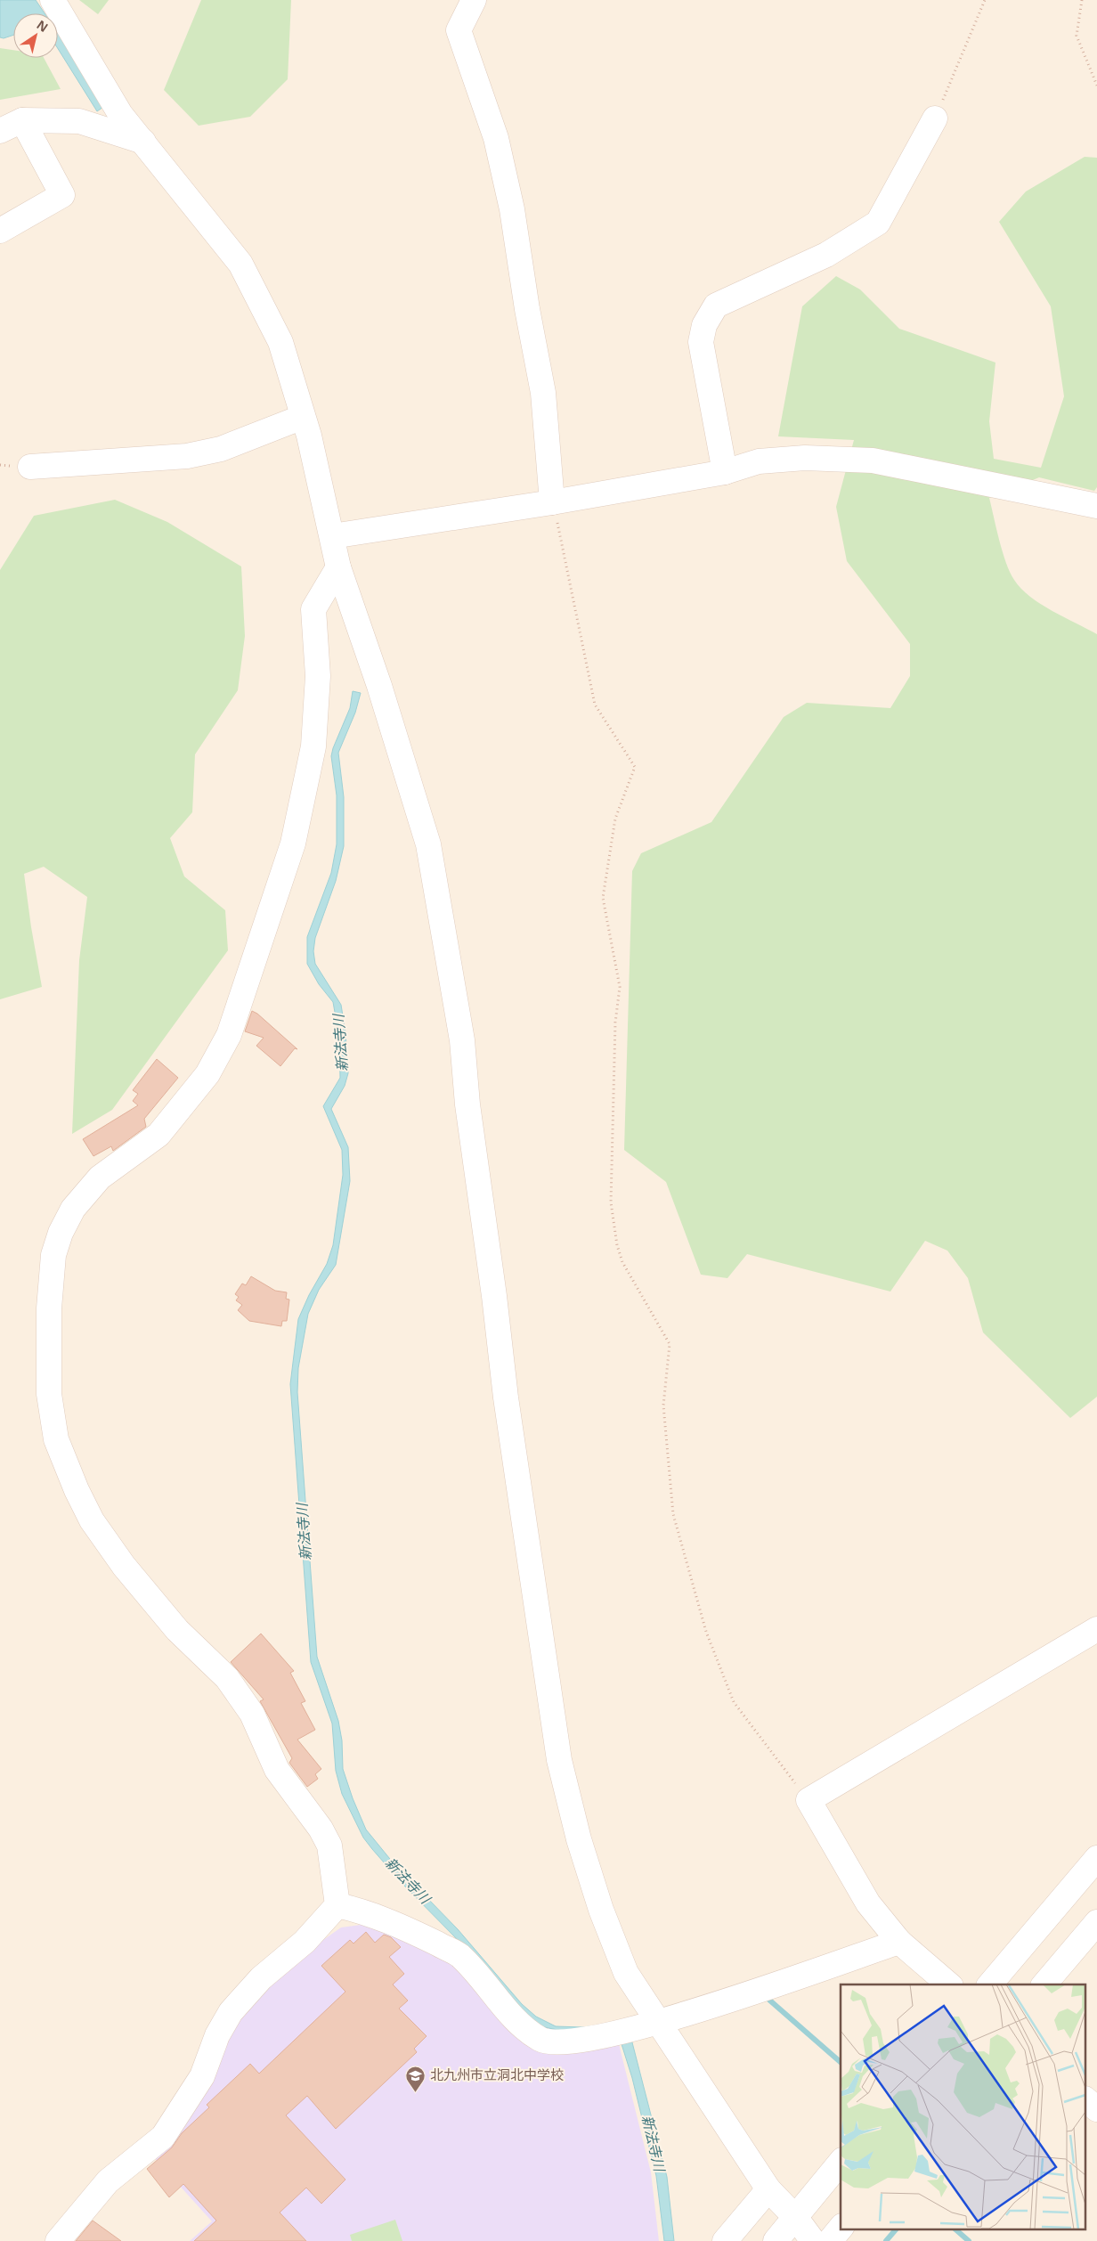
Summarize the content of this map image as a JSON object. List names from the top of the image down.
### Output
{
  "water": ["新法寺川"],
  "places": {
    "school or university": ["北九州市立洞北中学校"]
  },
  "north": "top right"
}
